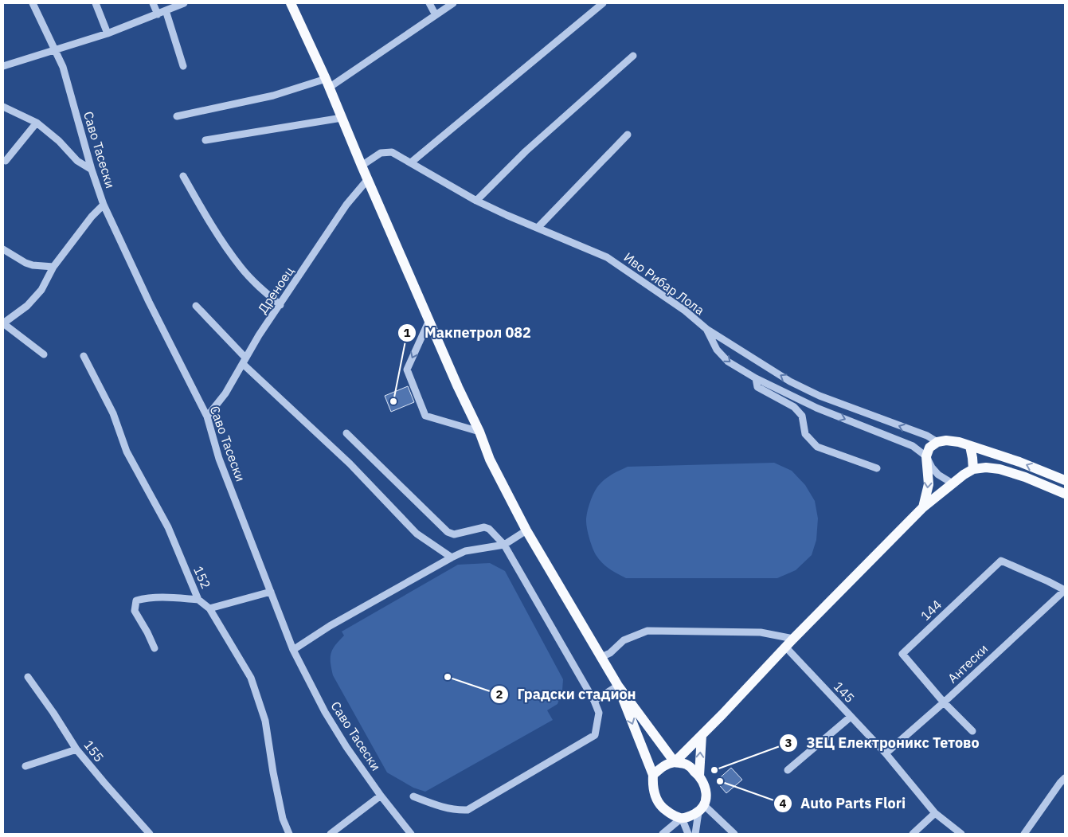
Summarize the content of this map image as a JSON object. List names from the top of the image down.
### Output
{
  "streets": {
    "street": [
      "Саво Тасески",
      "Иво Рибар Лола",
      "Дреноец",
      "152",
      "144",
      "Антески",
      "145",
      "155"
    ]
  },
  "crossings": [
    ["Саво Тасески", "Дреноец"],
    ["144", "Антески"],
    ["Антески", "145"]
  ],
  "places": [
    "Макпетрол 082",
    "Градски стадион",
    "ЗЕЦ Електроникс Тетово",
    "Auto Parts Flori"
  ]
}
